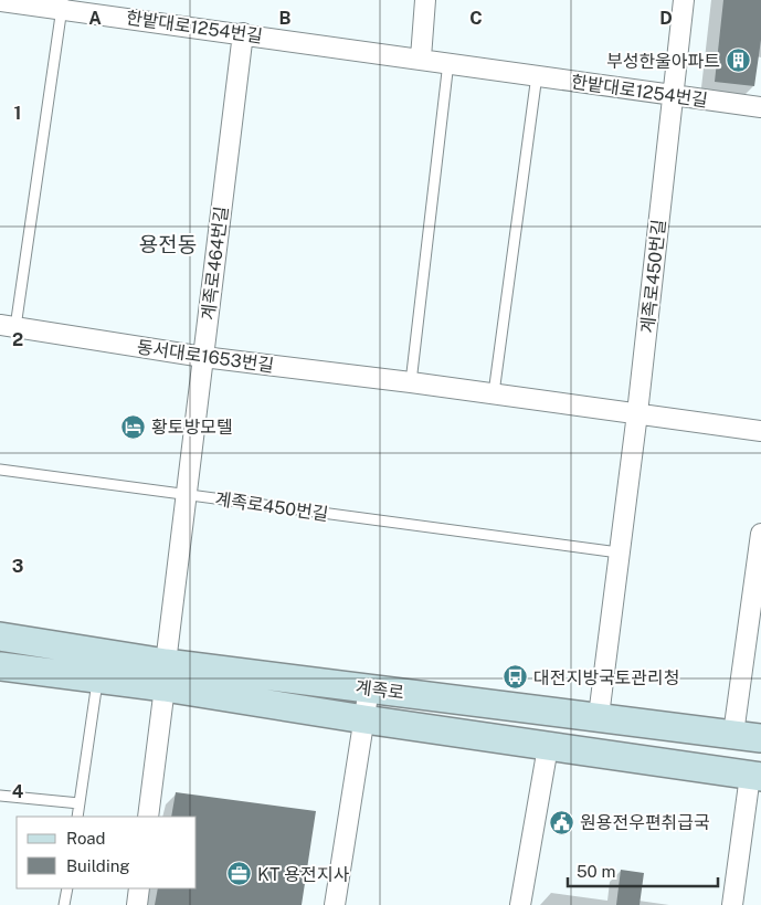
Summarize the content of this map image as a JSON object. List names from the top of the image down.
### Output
{
  "streets": {
    "main road": ["계족로"],
    "street": [
      "한밭대로1254번길",
      "계족로464번길",
      "계족로450번길",
      "동서대로1653번길"
    ]
  },
  "crossings": [
    ["한밭대로1254번길", "계족로464번길"],
    ["한밭대로1254번길", "계족로450번길"],
    ["계족로464번길", "계족로450번길"],
    ["계족로464번길", "동서대로1653번길"],
    ["계족로464번길", "계족로"],
    ["계족로450번길", "동서대로1653번길"],
    ["계족로450번길", "계족로"]
  ],
  "districts": ["용전동"],
  "places": {
    "building": ["부성한울아파트"],
    "hotel": ["황토방모텔"],
    "bus stop": ["대전지방국토관리청"],
    "public building": ["원용전우편취급국"],
    "office": ["KT 용전지사"]
  },
  "legend": ["Road", "Building"],
  "scale_bar": "50 m",
  "grid": {
    "columns": [
      "A",
      "B",
      "C",
      "D"
    ],
    "rows": [
      "1",
      "2",
      "3",
      "4"
    ]
  }
}
